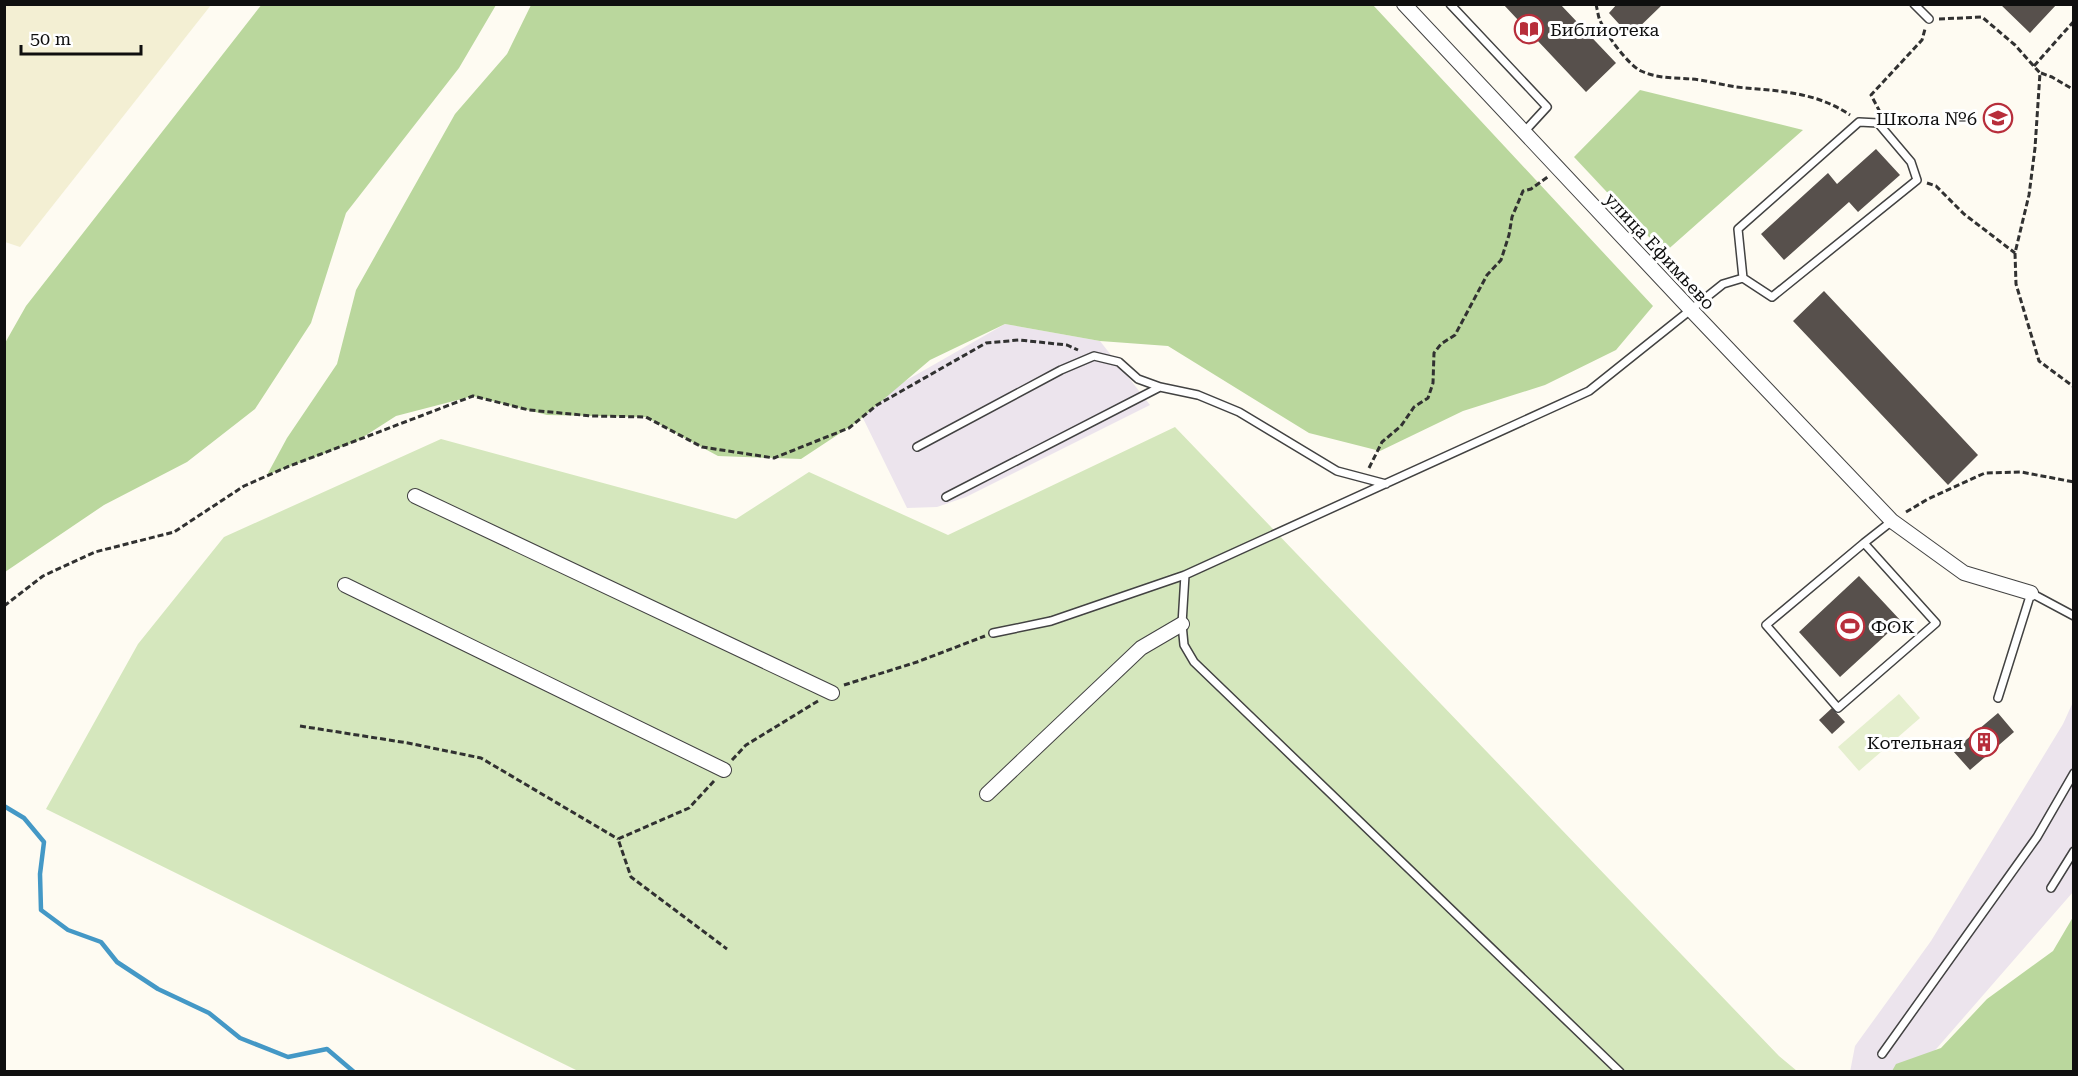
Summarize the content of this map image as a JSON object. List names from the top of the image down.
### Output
{
  "streets": {
    "street": ["улица Ефимьево"]
  },
  "places": {
    "library": ["Библиотека"],
    "school or university": ["Школа №6"],
    "sports": ["ФОК"],
    "building": ["Котельная"]
  },
  "scale_bar": "50 m"
}
